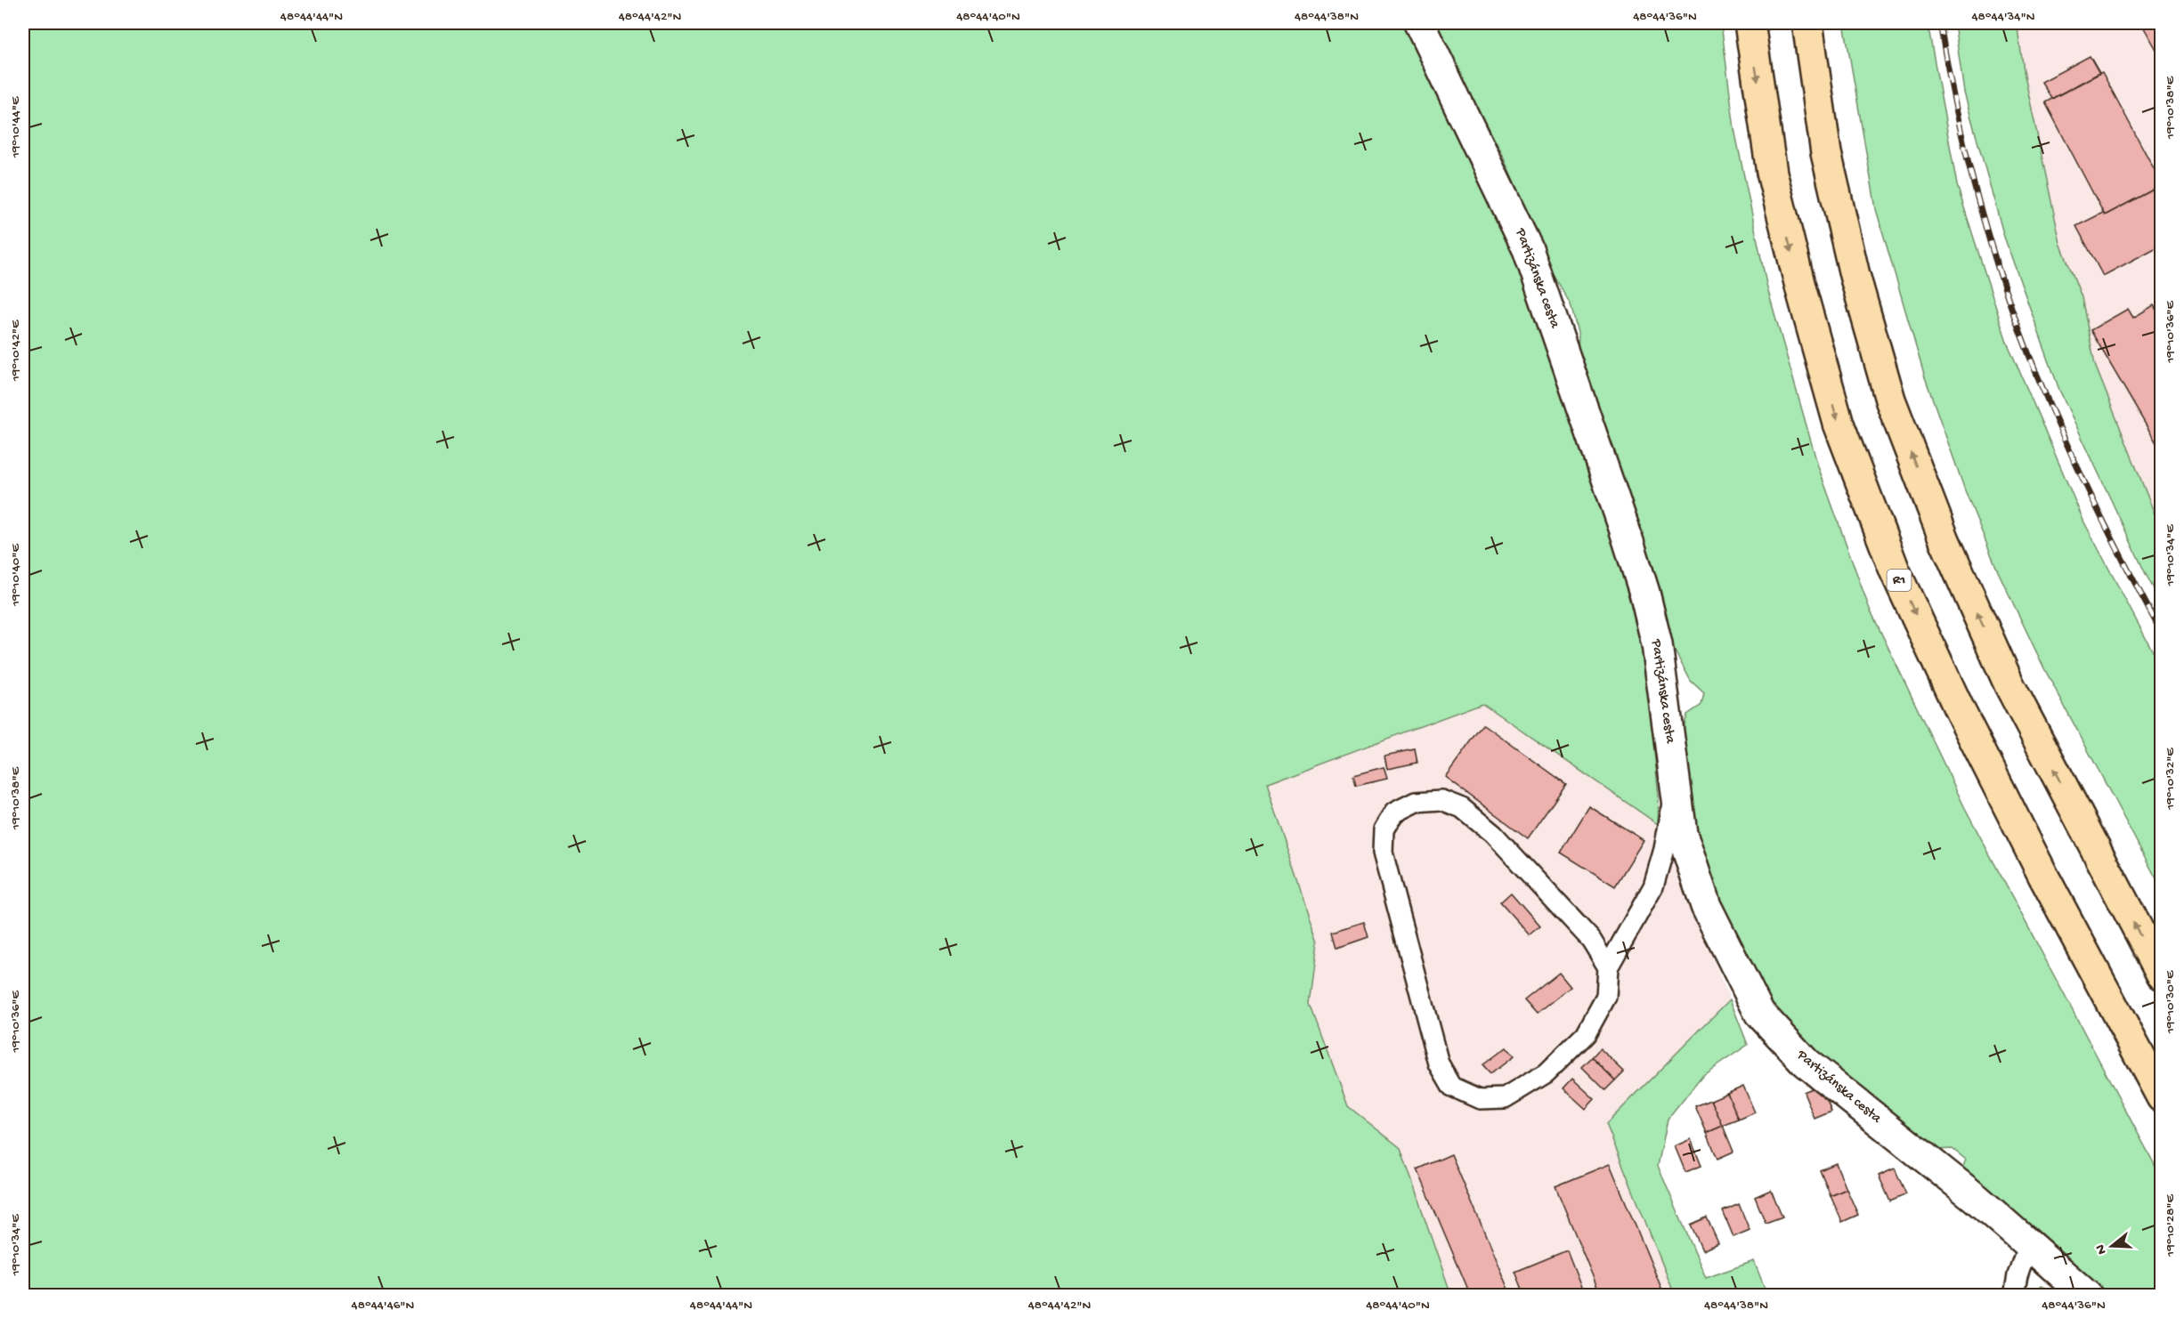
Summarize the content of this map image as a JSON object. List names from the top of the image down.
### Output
{
  "streets": {
    "highway": ["R1"],
    "street": ["Partizánska cesta"]
  },
  "north": "left",
  "coordinates": [
    "48°44'44\"N",
    "48°44'42\"N",
    "48°44'40\"N",
    "48°44'38\"N",
    "48°44'36\"N",
    "48°44'34\"N",
    "19°10'38\"E",
    "19°10'44\"E",
    "19°10'36\"E",
    "19°10'42\"E",
    "19°10'34\"E",
    "19°10'40\"E",
    "19°10'32\"E",
    "19°10'30\"E",
    "19°10'28\"E",
    "48°44'46\"N"
  ]
}
